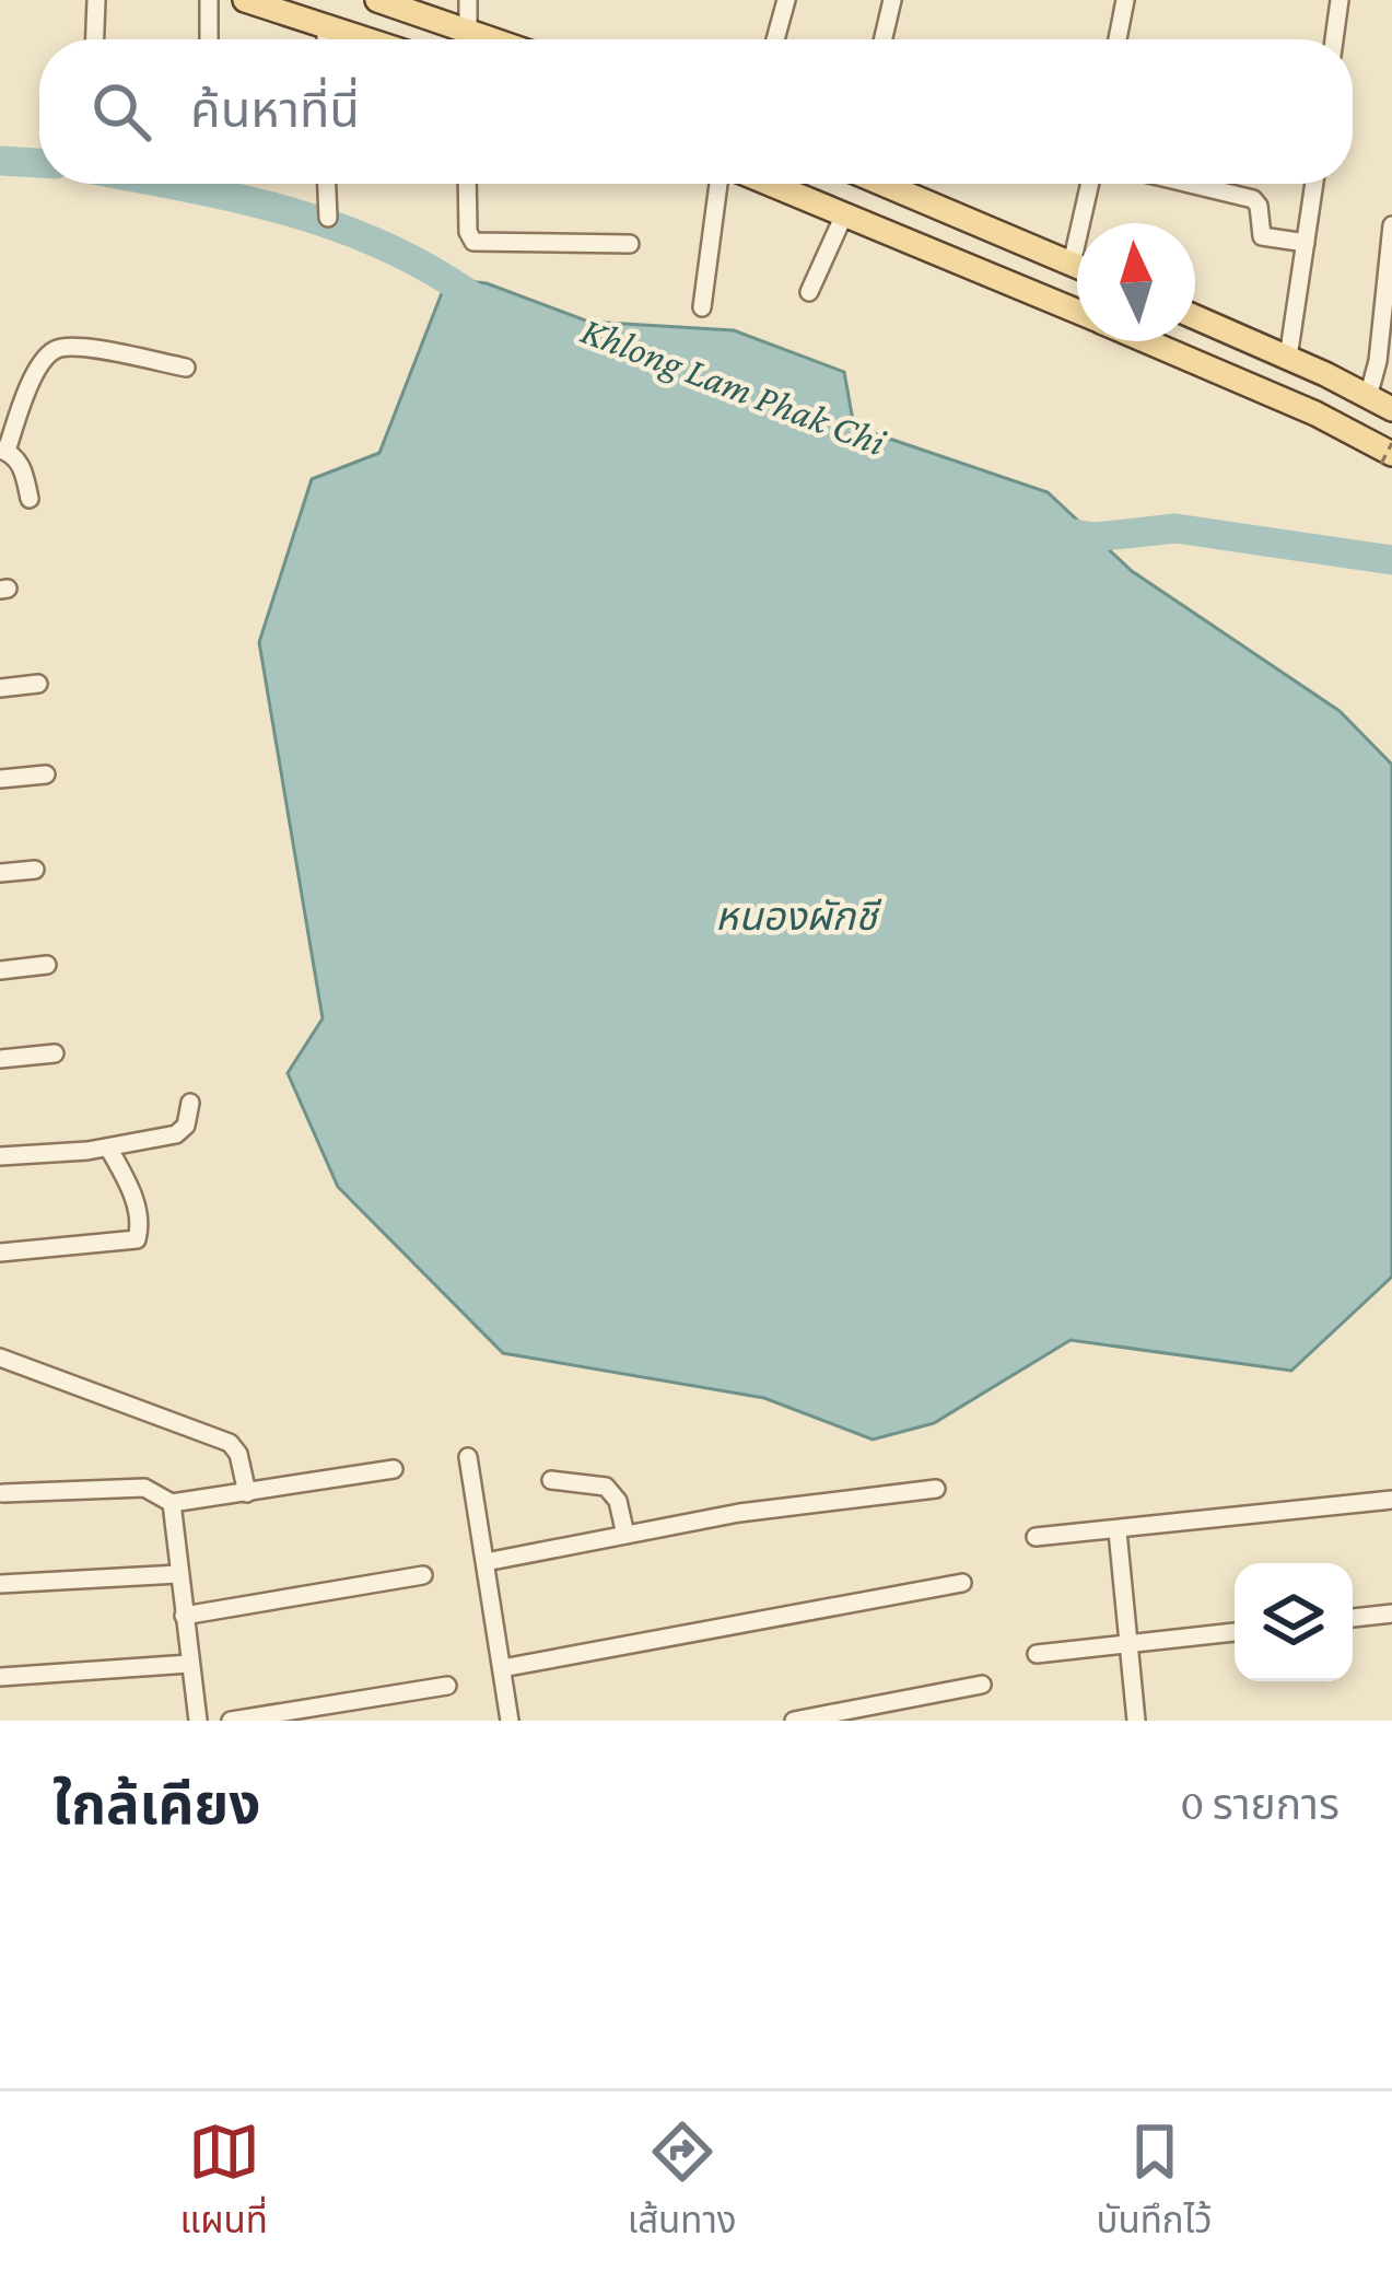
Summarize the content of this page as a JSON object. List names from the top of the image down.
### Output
{
  "water": ["Khlong Lam Phak Chi", "หนองผักชี"],
  "north": "top",
  "page": {
    "search": "ค้นหาที่นี่",
    "heading": ["ใกล้เคียง", "0 รายการ"],
    "nav": ["แผนที่", "เส้นทาง", "บันทึกไว้"]
  }
}
